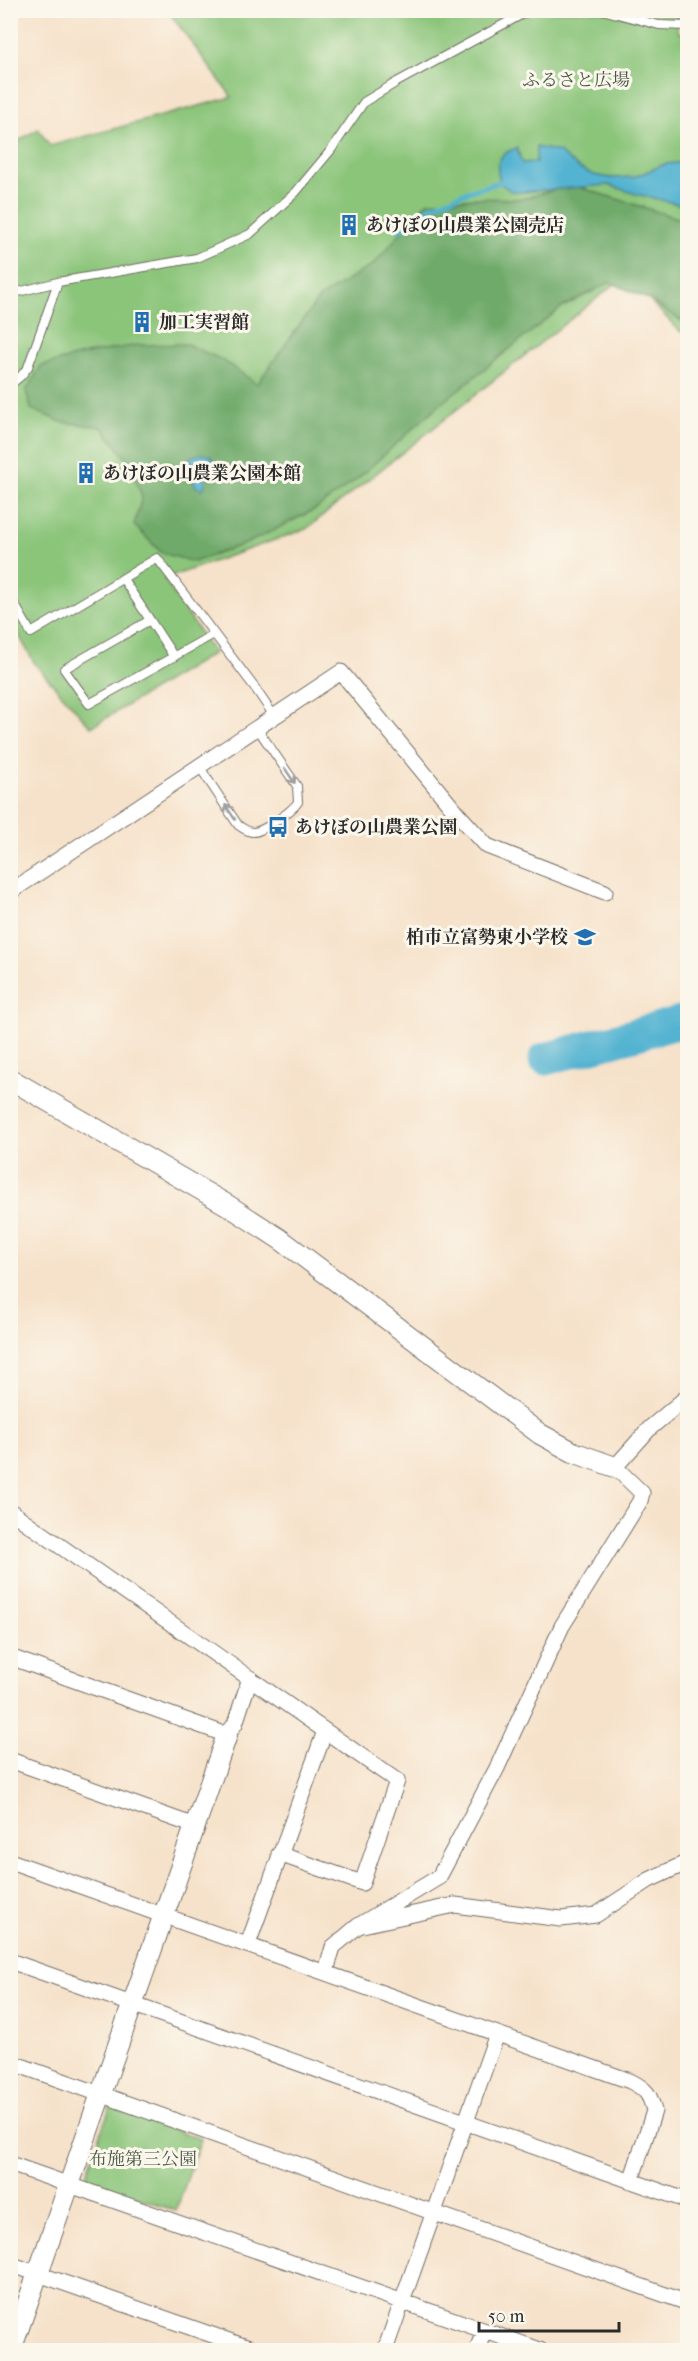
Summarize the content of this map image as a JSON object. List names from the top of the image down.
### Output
{
  "parks": ["ふるさと広場", "布施第三公園"],
  "places": {
    "building": ["あけぼの山農業公園売店", "加工実習館", "あけぼの山農業公園本館"],
    "bus stop": ["あけぼの山農業公園"],
    "school or university": ["柏市立富勢東小学校"]
  },
  "scale_bar": "50 m"
}
